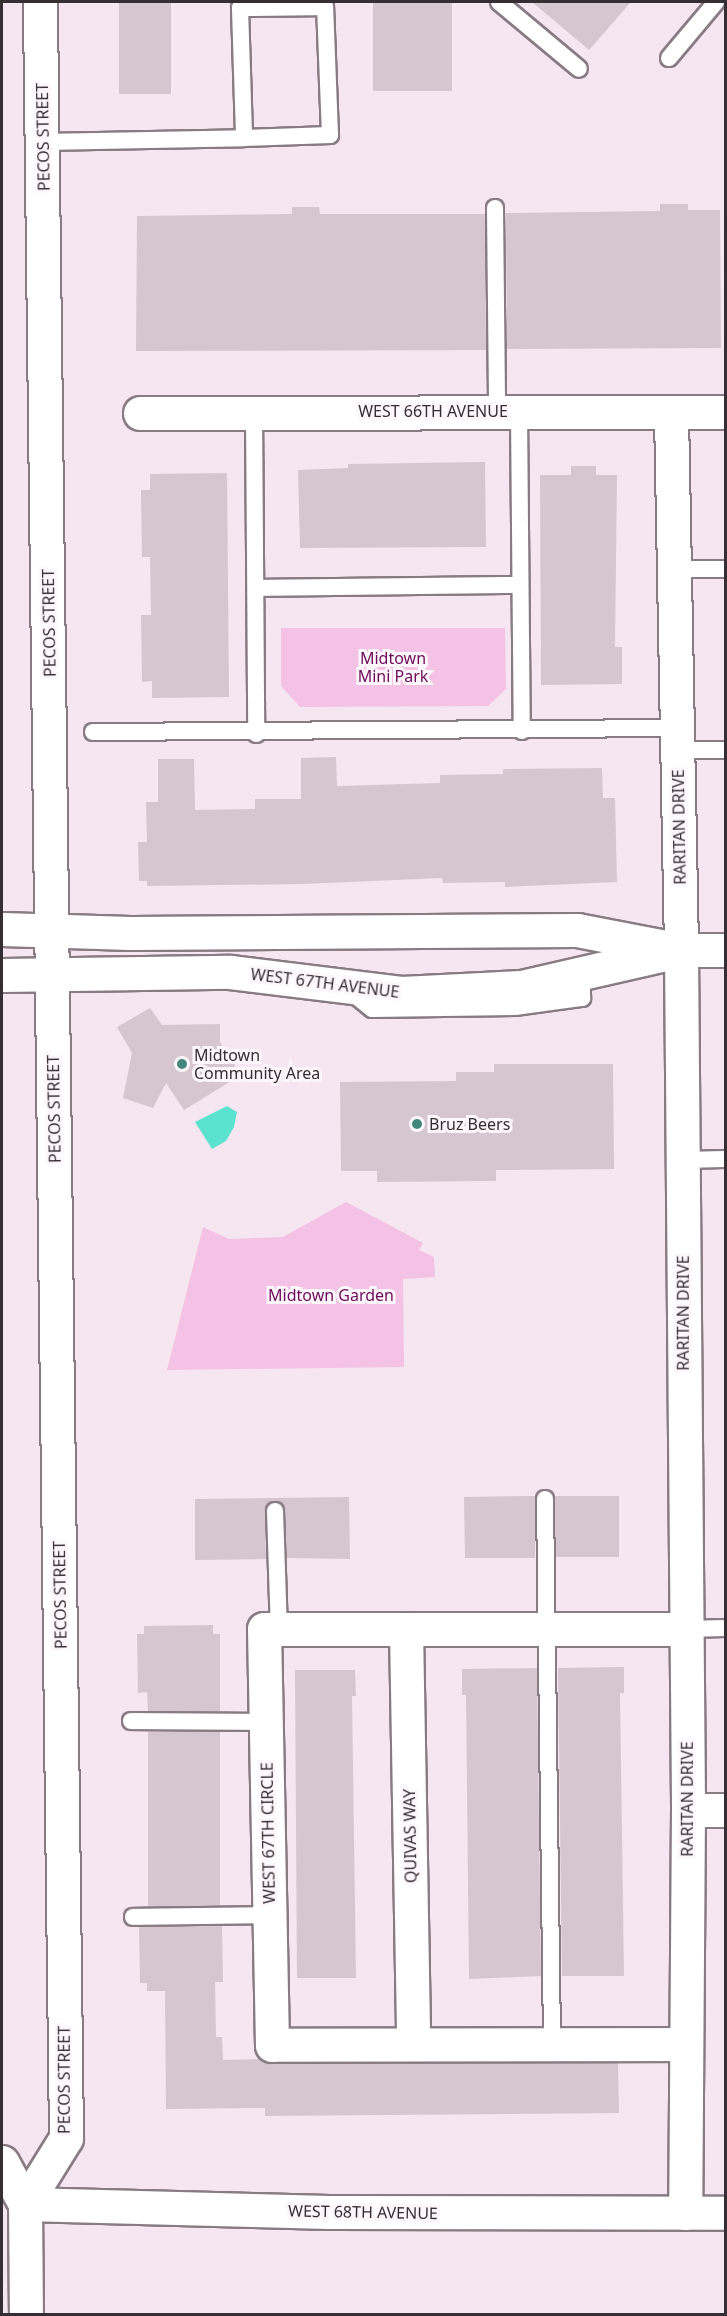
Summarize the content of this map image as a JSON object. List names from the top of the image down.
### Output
{
  "streets": {
    "street": [
      "PECOS STREET",
      "WEST 66TH AVENUE",
      "RARITAN DRIVE",
      "WEST 67TH AVENUE",
      "WEST 67TH CIRCLE",
      "QUIVAS WAY",
      "WEST 68TH AVENUE"
    ]
  },
  "crossings": [
    ["PECOS STREET", "WEST 67TH AVENUE"],
    ["PECOS STREET", "WEST 68TH AVENUE"],
    ["WEST 66TH AVENUE", "RARITAN DRIVE"],
    ["RARITAN DRIVE", "WEST 67TH AVENUE"],
    ["RARITAN DRIVE", "WEST 67TH CIRCLE"],
    ["RARITAN DRIVE", "WEST 68TH AVENUE"],
    ["WEST 67TH CIRCLE", "QUIVAS WAY"]
  ],
  "parks": ["Midtown Mini Park", "Midtown Garden"],
  "places": ["Midtown Community Area", "Bruz Beers"]
}
